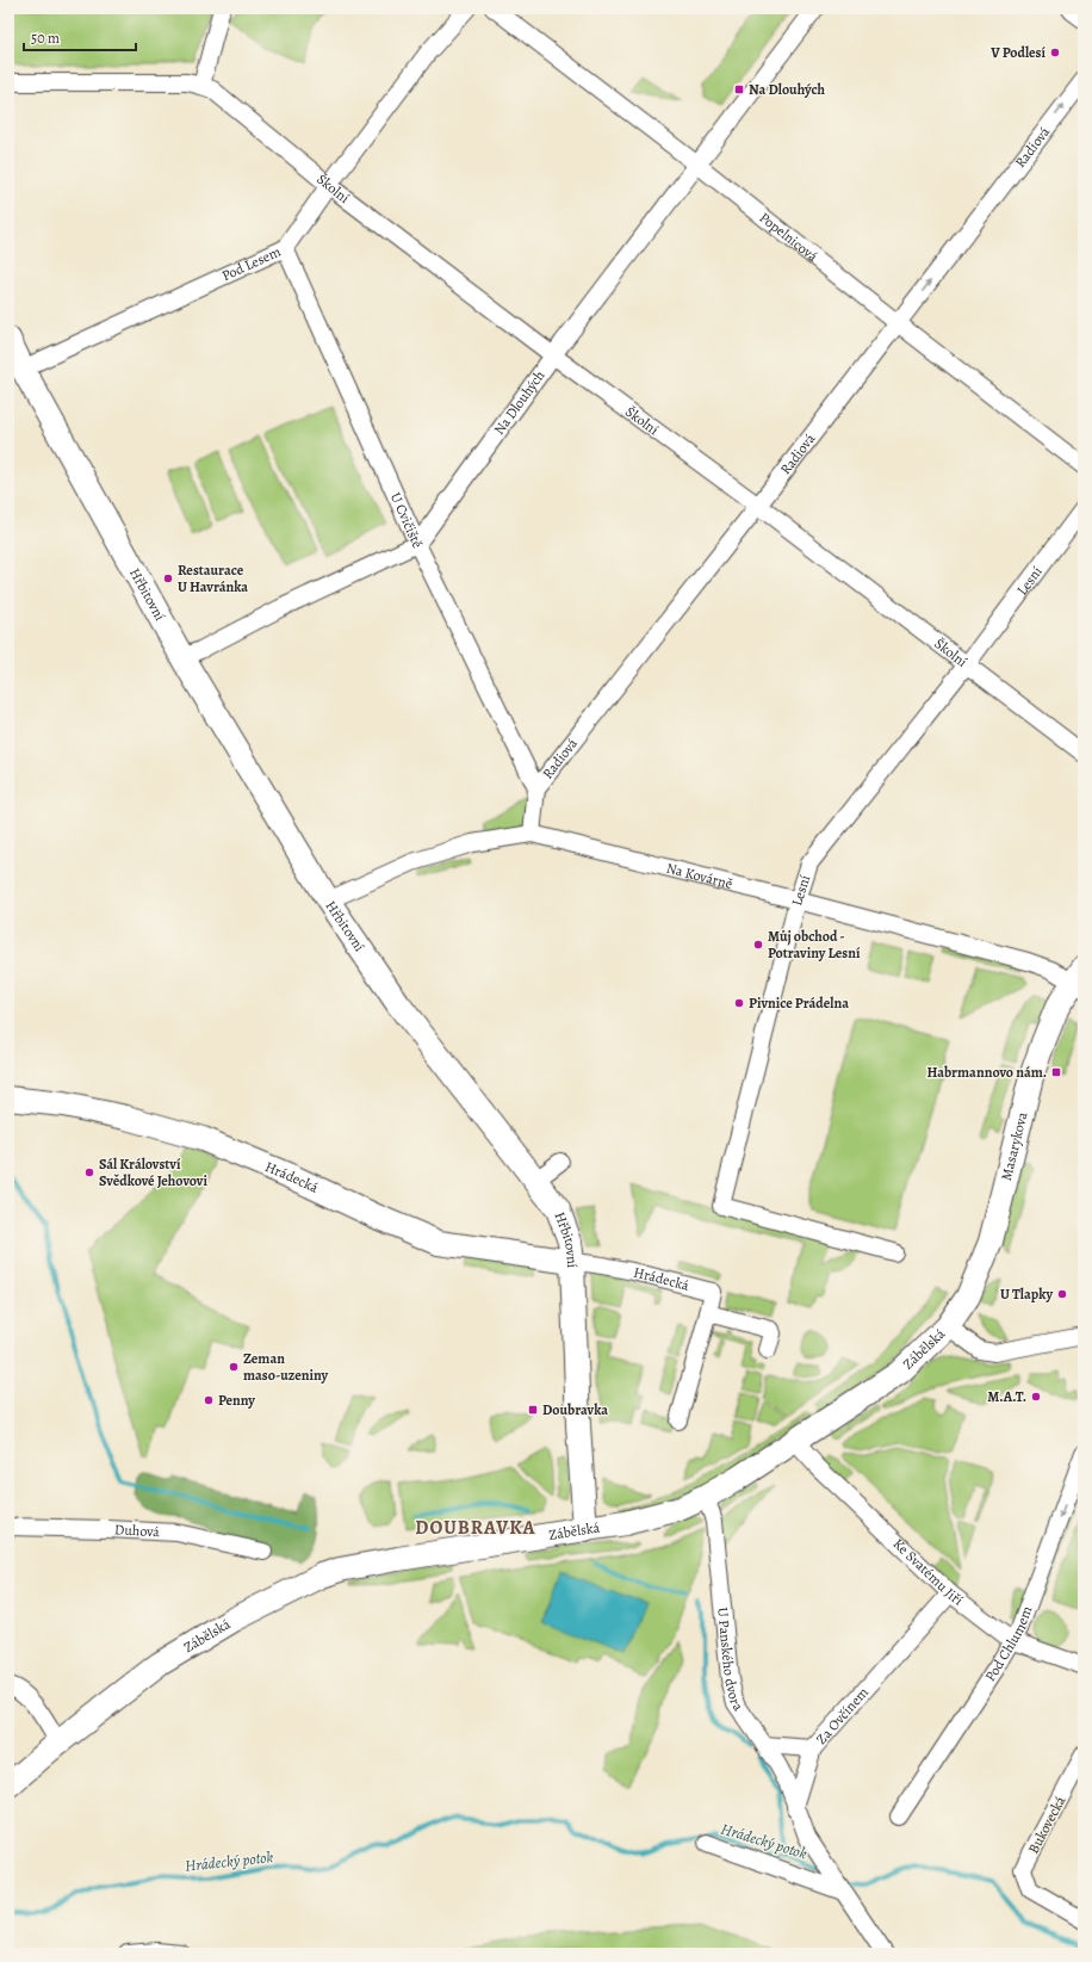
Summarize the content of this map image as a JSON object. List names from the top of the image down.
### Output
{
  "streets": {
    "street": [
      "Radiová",
      "Školní",
      "Popelnicová",
      "Pod Lesem",
      "Na Dlouhých",
      "U Cvičiště",
      "Lesní",
      "Hřbitovní",
      "Na Kovárně",
      "Masarykova",
      "Hrádecká",
      "Zábělská",
      "Duhová",
      "Ke Svatému Jiří",
      "Pod Chlumem",
      "U Panského dvora",
      "Za Ovčínem",
      "Bukovecká"
    ]
  },
  "crossings": [
    ["Radiová", "Školní"],
    ["Radiová", "Popelnicová"],
    ["Radiová", "U Cvičiště"],
    ["Radiová", "Na Kovárně"],
    ["Školní", "Pod Lesem"],
    ["Školní", "Na Dlouhých"],
    ["Školní", "Lesní"],
    ["Popelnicová", "Na Dlouhých"],
    ["Pod Lesem", "U Cvičiště"],
    ["Pod Lesem", "Hřbitovní"],
    ["Na Dlouhých", "U Cvičiště"],
    ["Na Dlouhých", "Hřbitovní"],
    ["Lesní", "Na Kovárně"],
    ["Hřbitovní", "Na Kovárně"],
    ["Hřbitovní", "Hrádecká"],
    ["Hřbitovní", "Zábělská"],
    ["Na Kovárně", "Masarykova"],
    ["Masarykova", "Zábělská"],
    ["Zábělská", "Ke Svatému Jiří"],
    ["Zábělská", "U Panského dvora"],
    ["Ke Svatému Jiří", "Pod Chlumem"],
    ["Ke Svatému Jiří", "Za Ovčínem"],
    ["U Panského dvora", "Za Ovčínem"]
  ],
  "one_way": ["Pod Chlumem"],
  "districts": ["DOUBRAVKA"],
  "water": ["Hrádecký potok"],
  "places": {
    "other": [
      "V Podlesí",
      "Restaurace U Havránka",
      "Můj obchod - Potraviny Lesní",
      "Pivnice Prádelna",
      "Sál Království Svědkové Jehovovi",
      "U Tlapky",
      "Zeman maso-uzeniny",
      "M.A.T.",
      "Penny"
    ],
    "transit": ["Na Dlouhých", "Habrmannovo nám.", "Doubravka"]
  },
  "scale_bar": "50 m"
}
